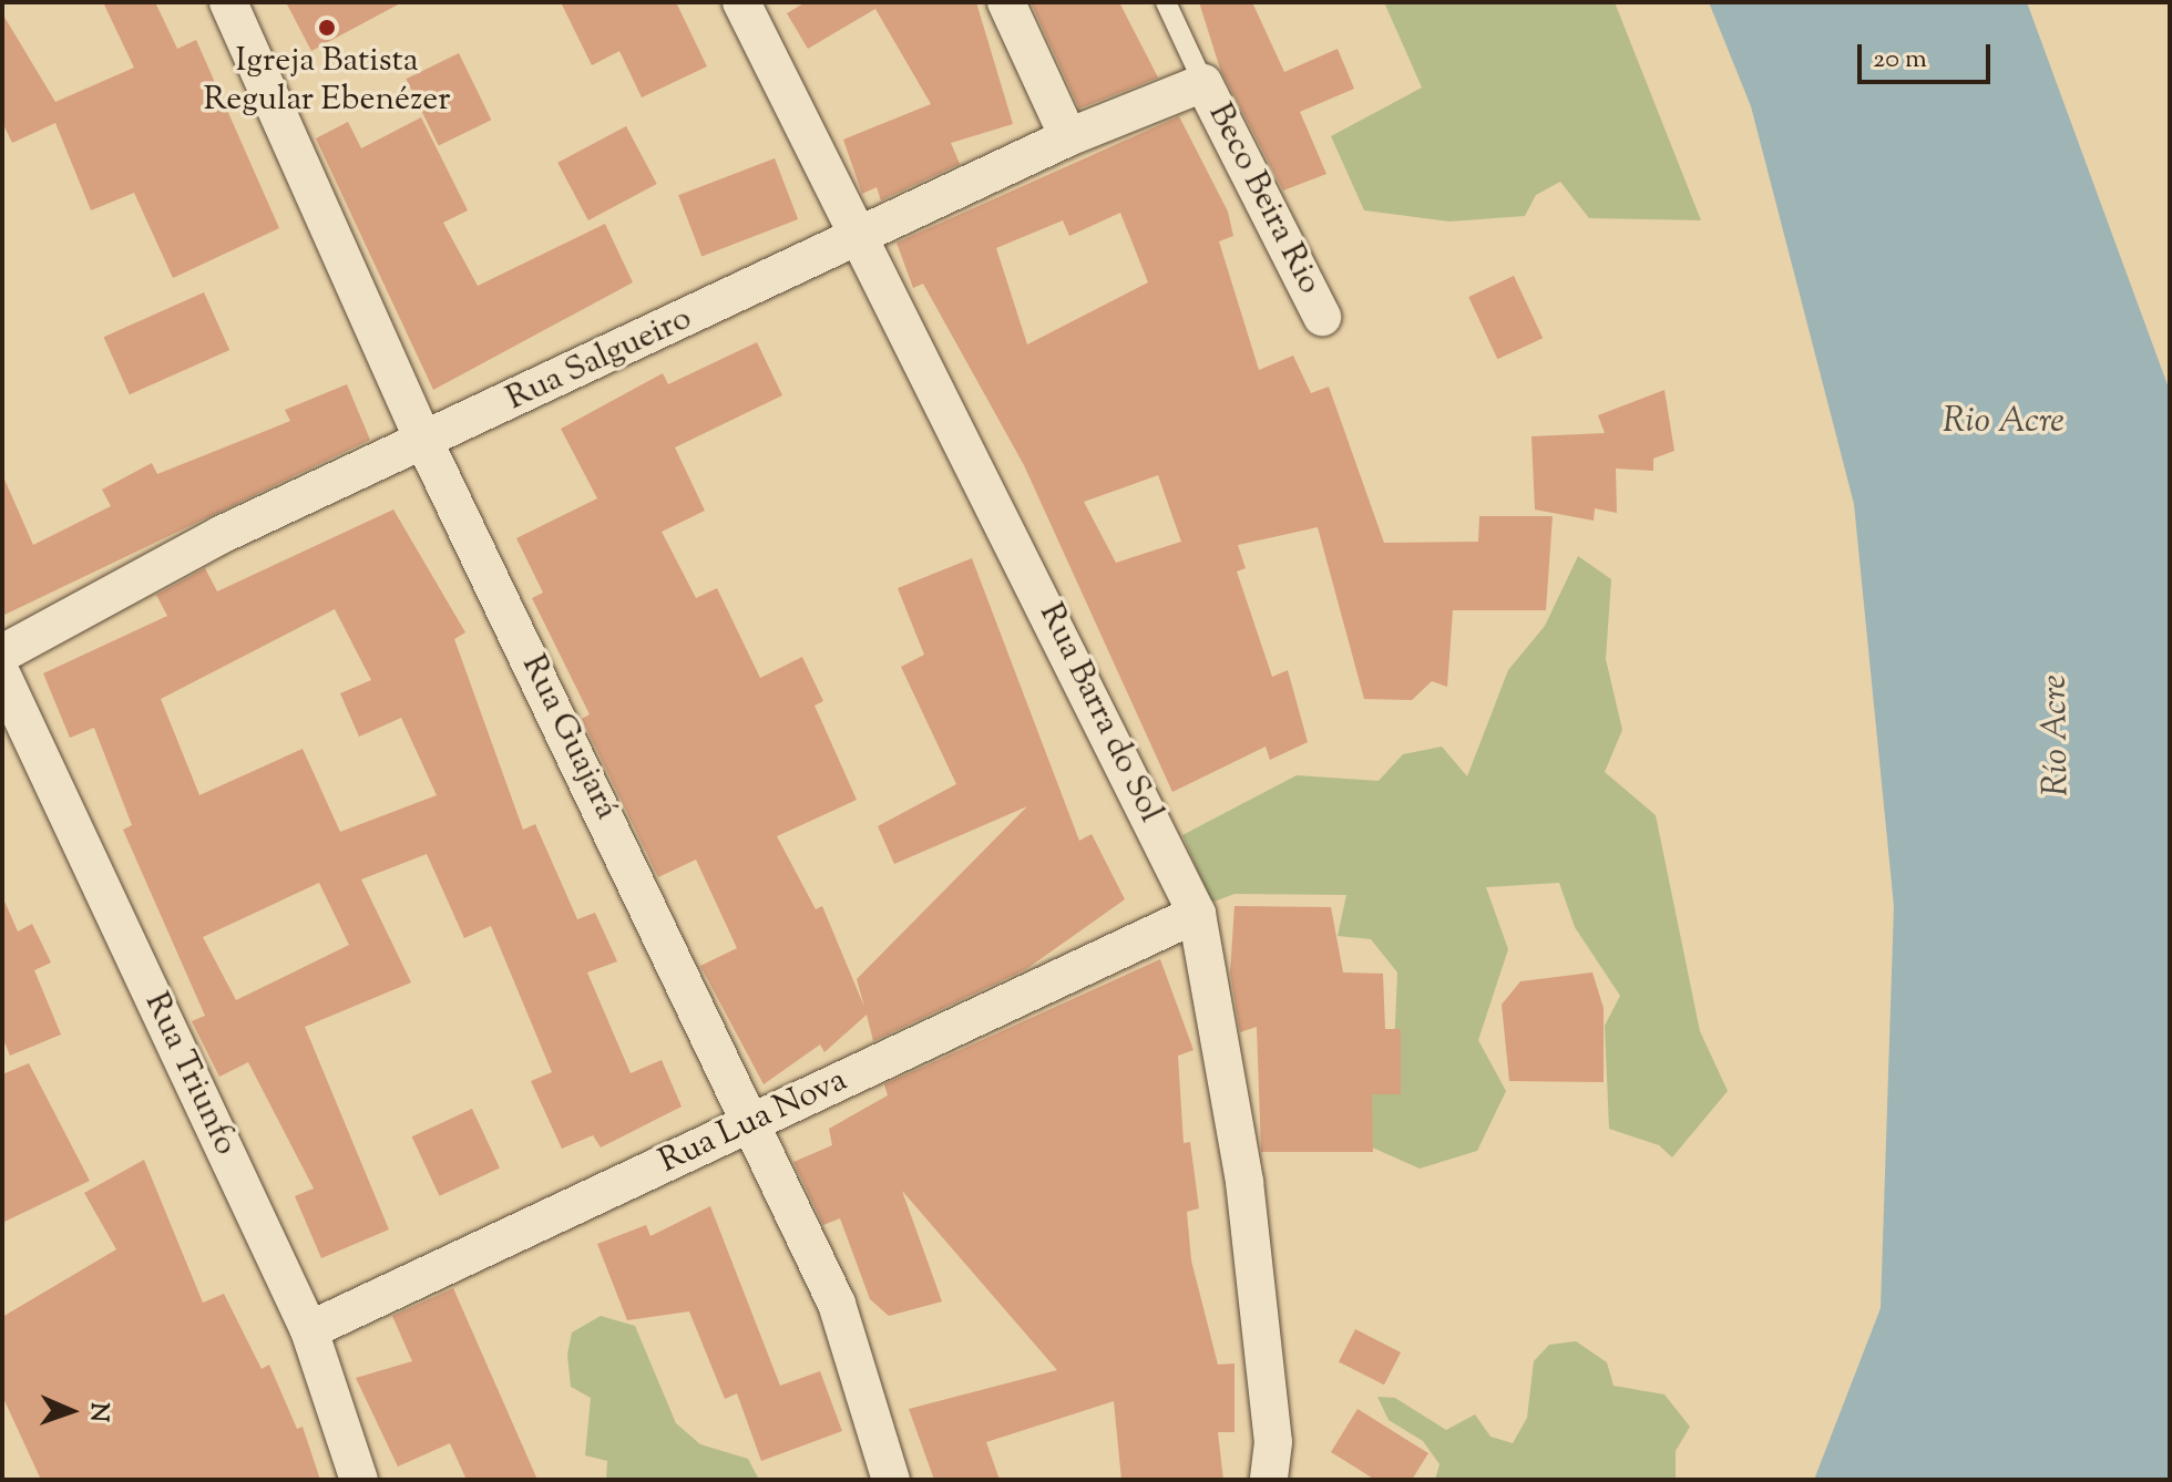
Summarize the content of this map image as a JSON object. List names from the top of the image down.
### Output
{
  "streets": {
    "street": [
      "Beco Beira Rio",
      "Rua Salgueiro",
      "Rua Barra do Sol",
      "Rua Guajará",
      "Rua Triunfo",
      "Rua Lua Nova"
    ]
  },
  "crossings": [
    ["Beco Beira Rio", "Rua Salgueiro"],
    ["Rua Salgueiro", "Rua Barra do Sol"],
    ["Rua Salgueiro", "Rua Guajará"],
    ["Rua Barra do Sol", "Rua Lua Nova"],
    ["Rua Guajará", "Rua Lua Nova"],
    ["Rua Triunfo", "Rua Lua Nova"]
  ],
  "water": ["Rio Acre", "Río Acre"],
  "places": ["Igreja Batista Regular Ebenézer"],
  "scale_bar": "20 m",
  "north": "right"
}
